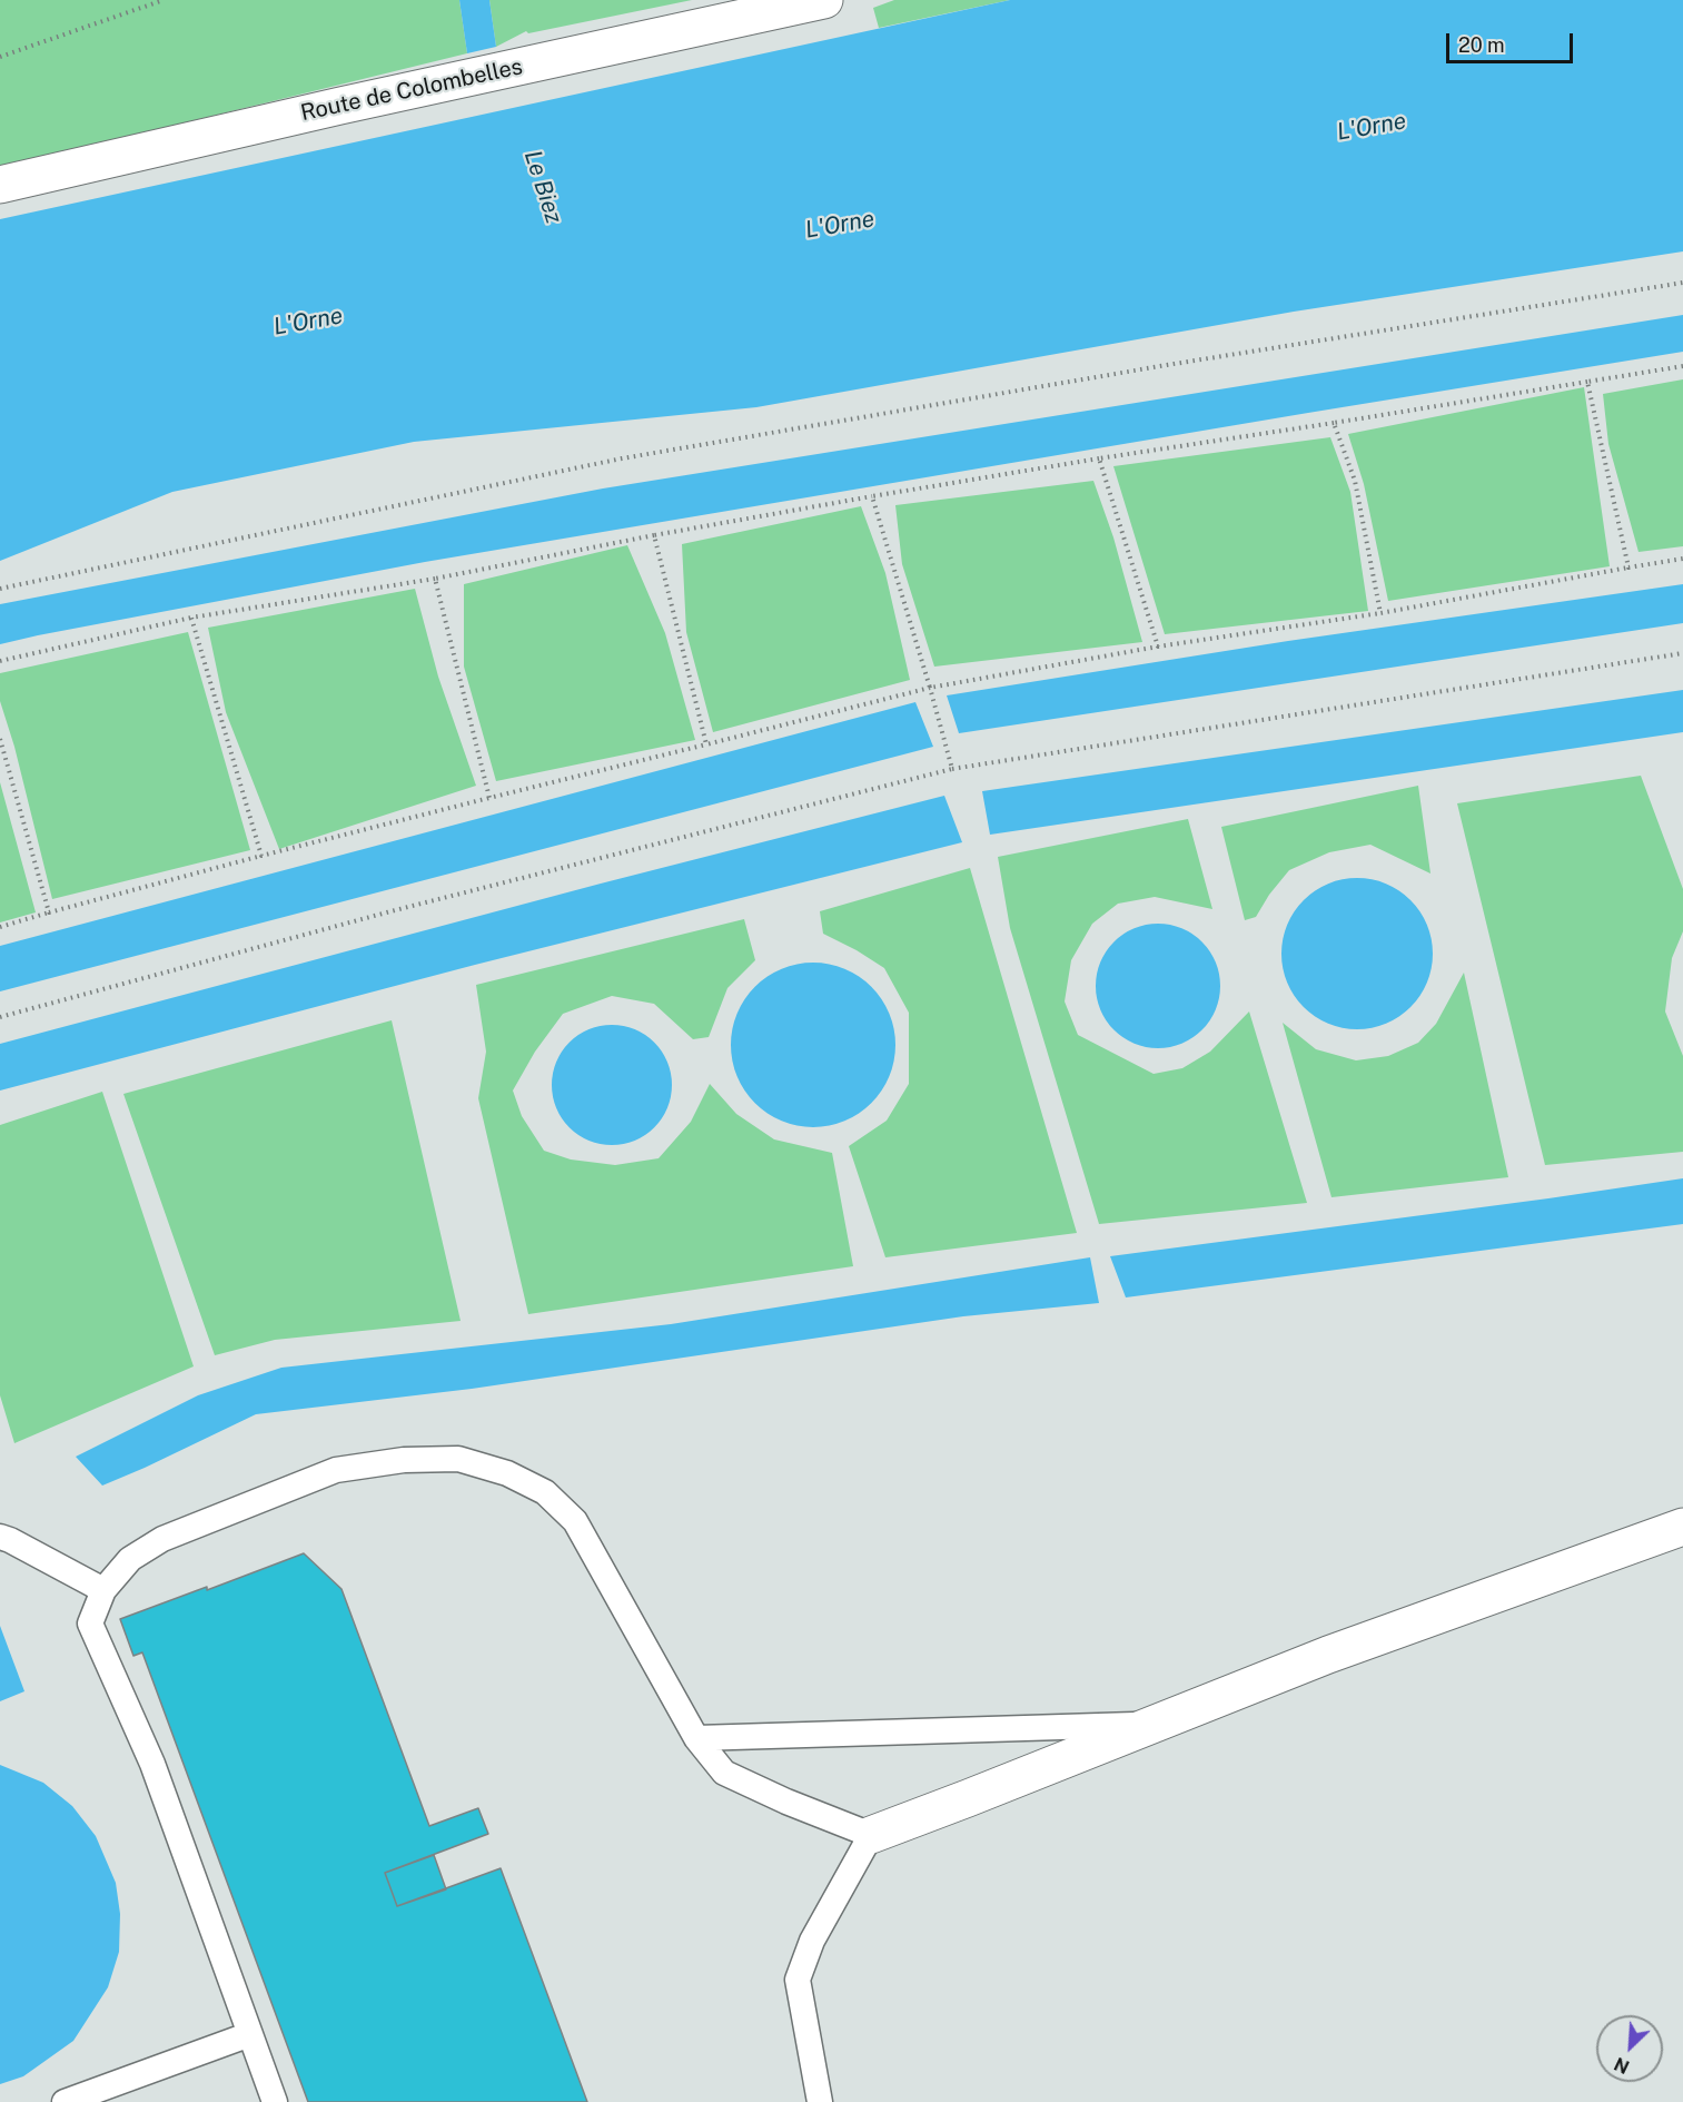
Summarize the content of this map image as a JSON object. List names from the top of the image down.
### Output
{
  "streets": {
    "street": ["Route de Colombelles"]
  },
  "water": ["L'Orne", "Le Biez"],
  "scale_bar": "20 m",
  "north": "bottom left"
}
